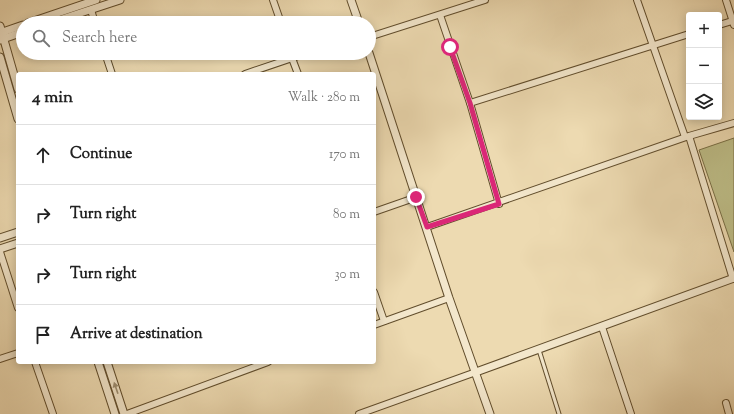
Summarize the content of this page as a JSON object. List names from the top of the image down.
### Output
{
  "page": {
    "map_buttons": ["+", "−"],
    "search": "Search here",
    "heading": ["4 min", "Walk · 280 m"],
    "list": [
      ["Continue", "170 m"],
      ["Turn right", "80 m"],
      ["Turn right", "30 m"],
      "Arrive at destination"
    ]
  }
}
